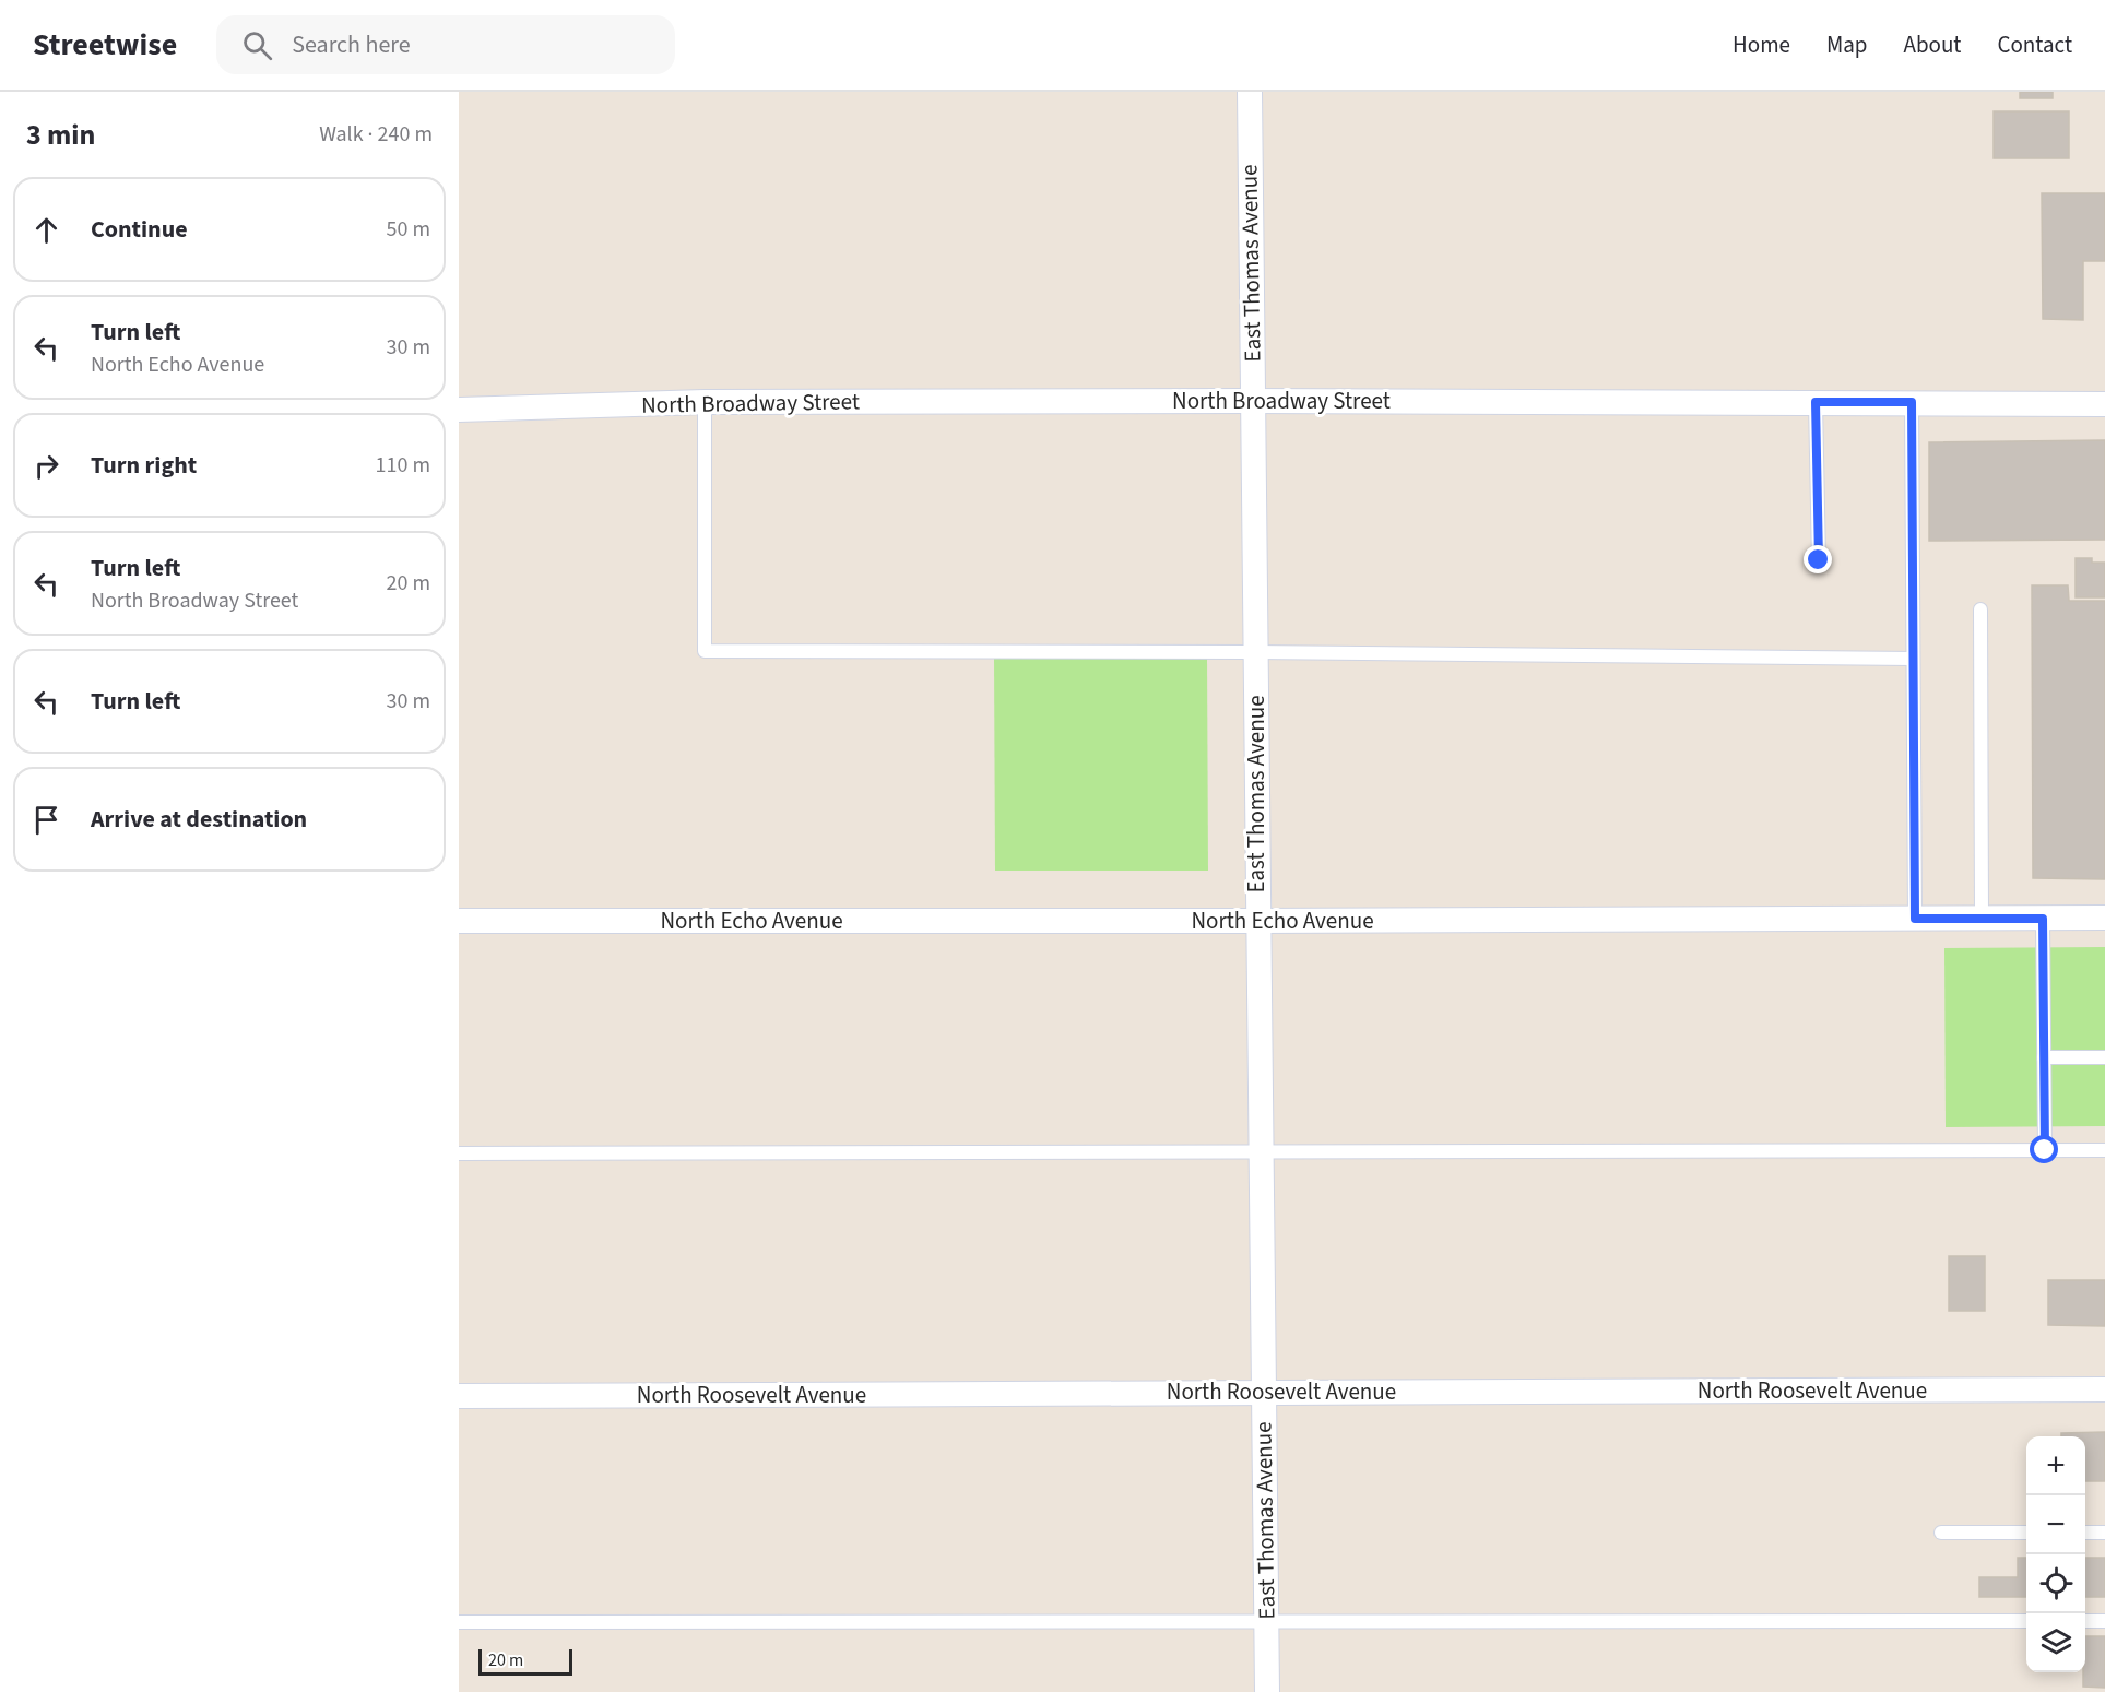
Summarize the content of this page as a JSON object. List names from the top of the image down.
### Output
{
  "streets": {
    "street": [
      "East Thomas Avenue",
      "North Broadway Street",
      "North Echo Avenue",
      "North Roosevelt Avenue"
    ]
  },
  "crossings": [
    ["East Thomas Avenue", "North Broadway Street"],
    ["East Thomas Avenue", "North Echo Avenue"],
    ["East Thomas Avenue", "North Roosevelt Avenue"]
  ],
  "scale_bar": "20 m",
  "page": {
    "header": "Streetwise",
    "search": "Search here",
    "nav": [
      "Home",
      "Map",
      "About",
      "Contact"
    ],
    "heading": ["3 min", "Walk · 240 m"],
    "list": [
      ["Continue", "50 m"],
      ["Turn left", "North Echo Avenue", "30 m"],
      ["Turn right", "110 m"],
      ["Turn left", "North Broadway Street", "20 m"],
      ["Turn left", "30 m"],
      "Arrive at destination"
    ],
    "map_buttons": ["+", "−"],
    "scale": "20 m"
  }
}
